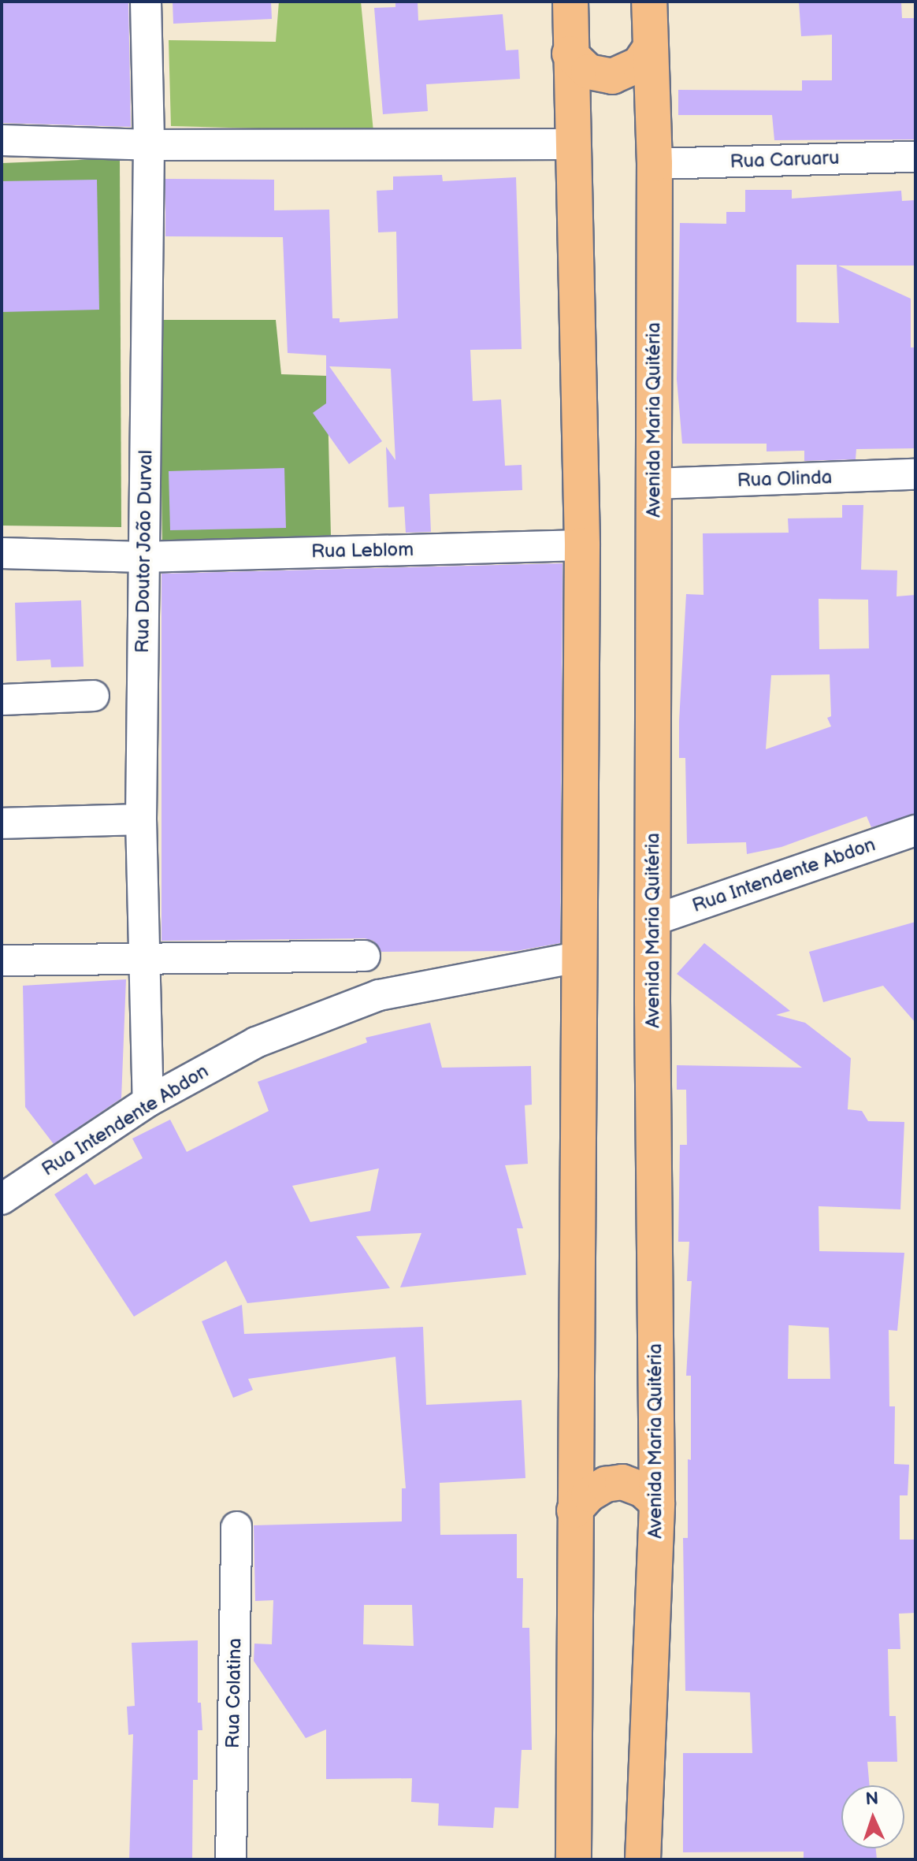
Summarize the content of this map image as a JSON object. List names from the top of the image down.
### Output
{
  "streets": {
    "main road": ["Avenida Maria Quitéria"],
    "street": [
      "Rua Caruaru",
      "Rua Olinda",
      "Rua Leblom",
      "Rua Doutor João Durval",
      "Rua Intendente Abdon",
      "Rua Colatina"
    ]
  },
  "crossings": [
    ["Rua Caruaru", "Avenida Maria Quitéria"],
    ["Avenida Maria Quitéria", "Rua Olinda"],
    ["Avenida Maria Quitéria", "Rua Intendente Abdon"],
    ["Rua Leblom", "Rua Doutor João Durval"],
    ["Rua Doutor João Durval", "Rua Intendente Abdon"]
  ],
  "north": "top"
}
